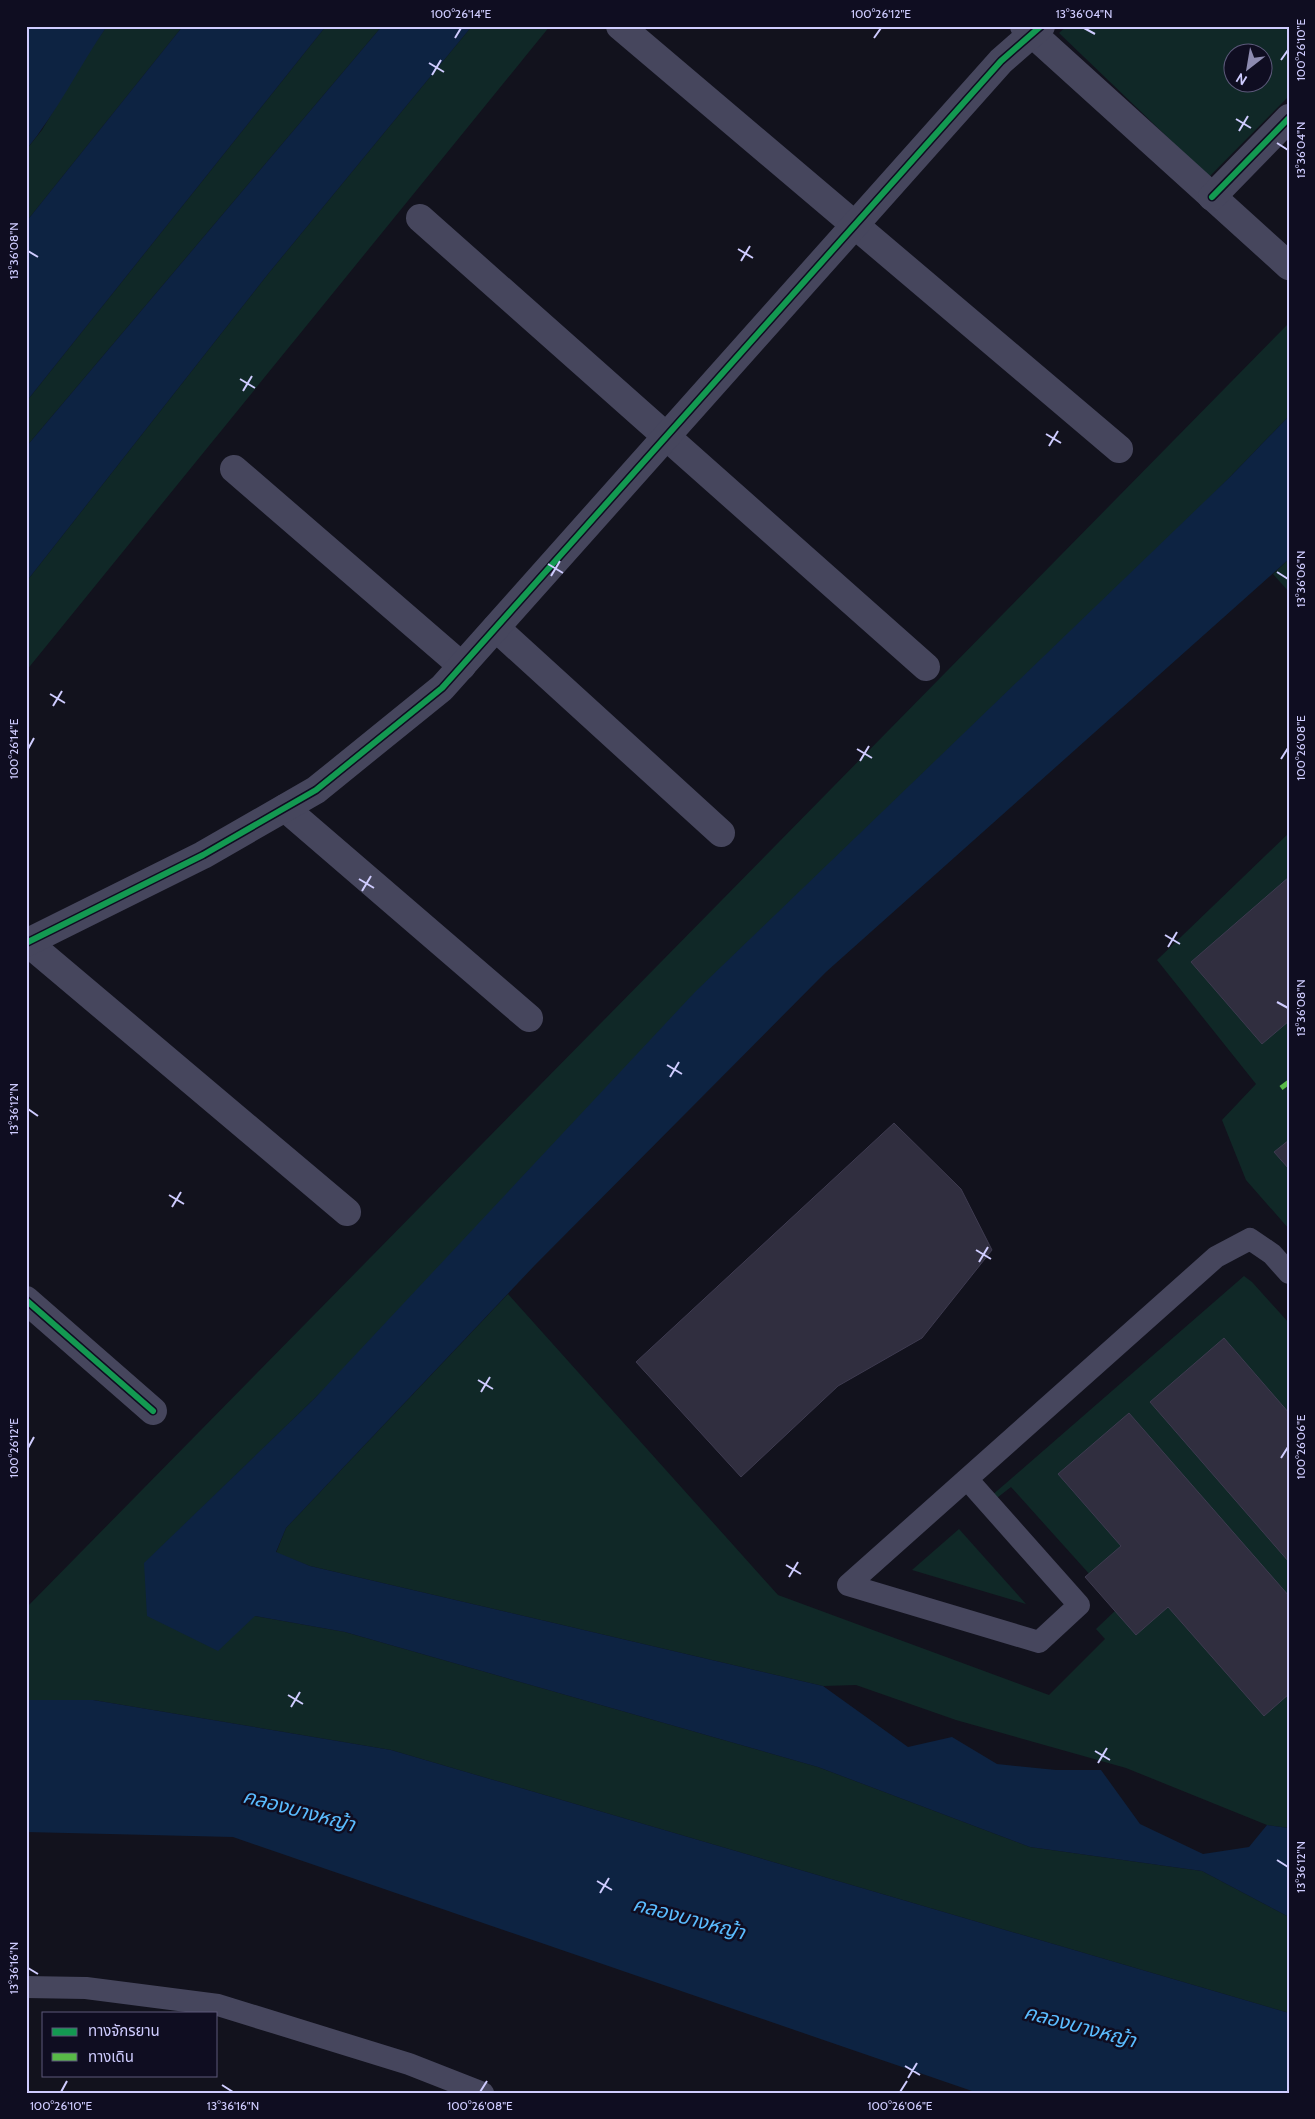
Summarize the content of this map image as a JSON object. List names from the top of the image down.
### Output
{
  "water": ["คลองบางหญ้า"],
  "legend": ["ทางจักรยาน", "ทางเดิน"],
  "north": "bottom left",
  "coordinates": [
    "100°26'14\"E",
    "100°26'12\"E",
    "13°36'04\"N",
    "100°26'10\"E",
    "13°36'08\"N",
    "13°36'06\"N",
    "100°26'08\"E",
    "13°36'12\"N",
    "100°26'06\"E",
    "13°36'16\"N"
  ]
}
